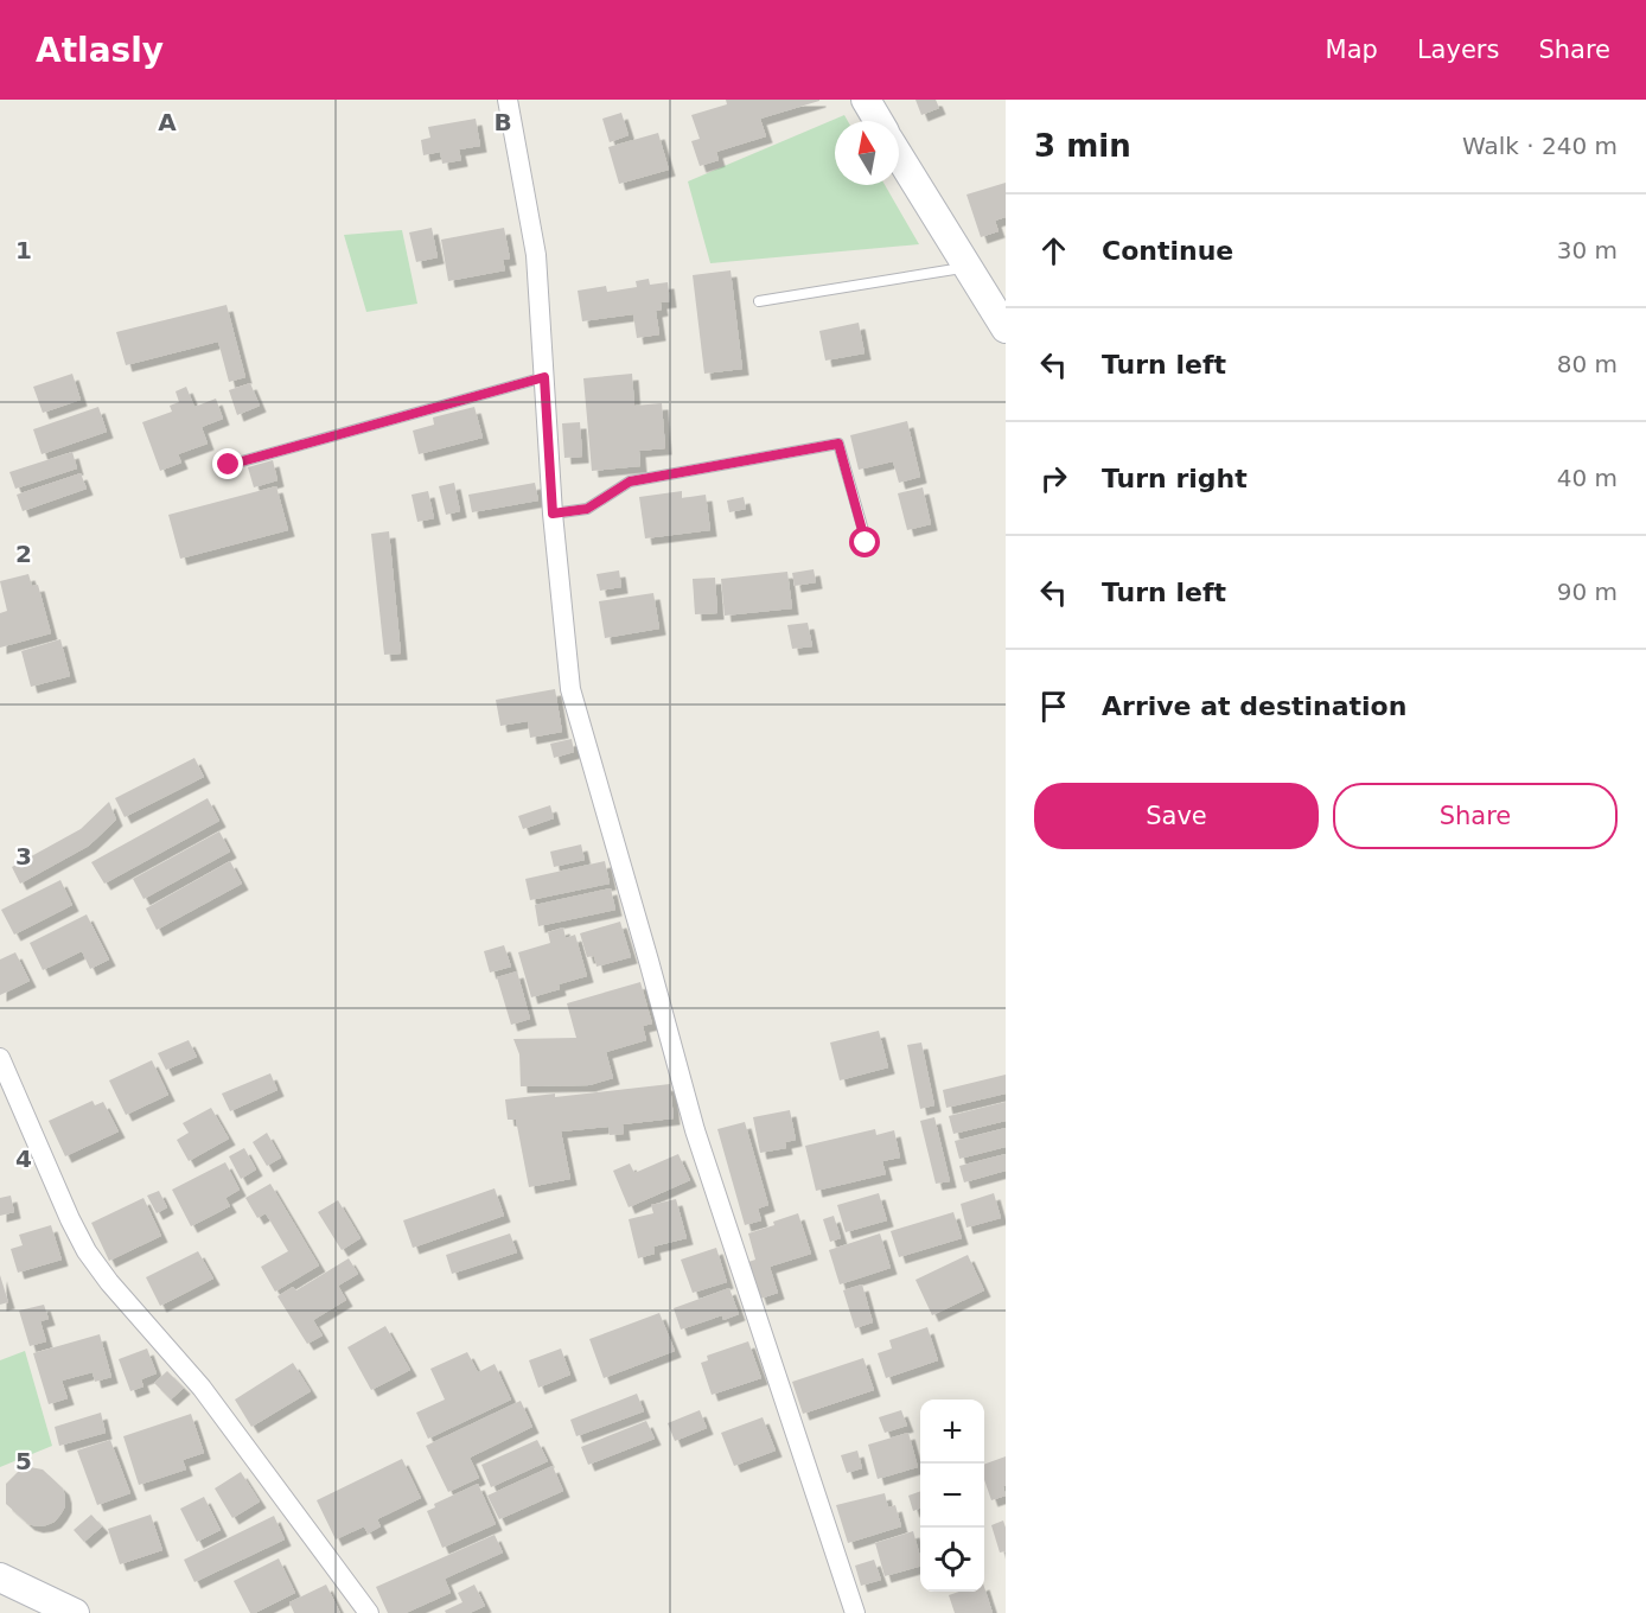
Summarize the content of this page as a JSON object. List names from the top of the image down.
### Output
{
  "north": "top",
  "page": {
    "header": "Atlasly",
    "nav": ["Map", "Layers", "Share"],
    "heading": ["3 min", "Walk · 240 m"],
    "list": [
      ["Continue", "30 m"],
      ["Turn left", "80 m"],
      ["Turn right", "40 m"],
      ["Turn left", "90 m"],
      "Arrive at destination"
    ],
    "buttons": ["Save", "Share"],
    "map_buttons": ["+", "−"]
  },
  "grid": {
    "columns": ["A", "B"],
    "rows": [
      "1",
      "2",
      "3",
      "4",
      "5"
    ]
  }
}
